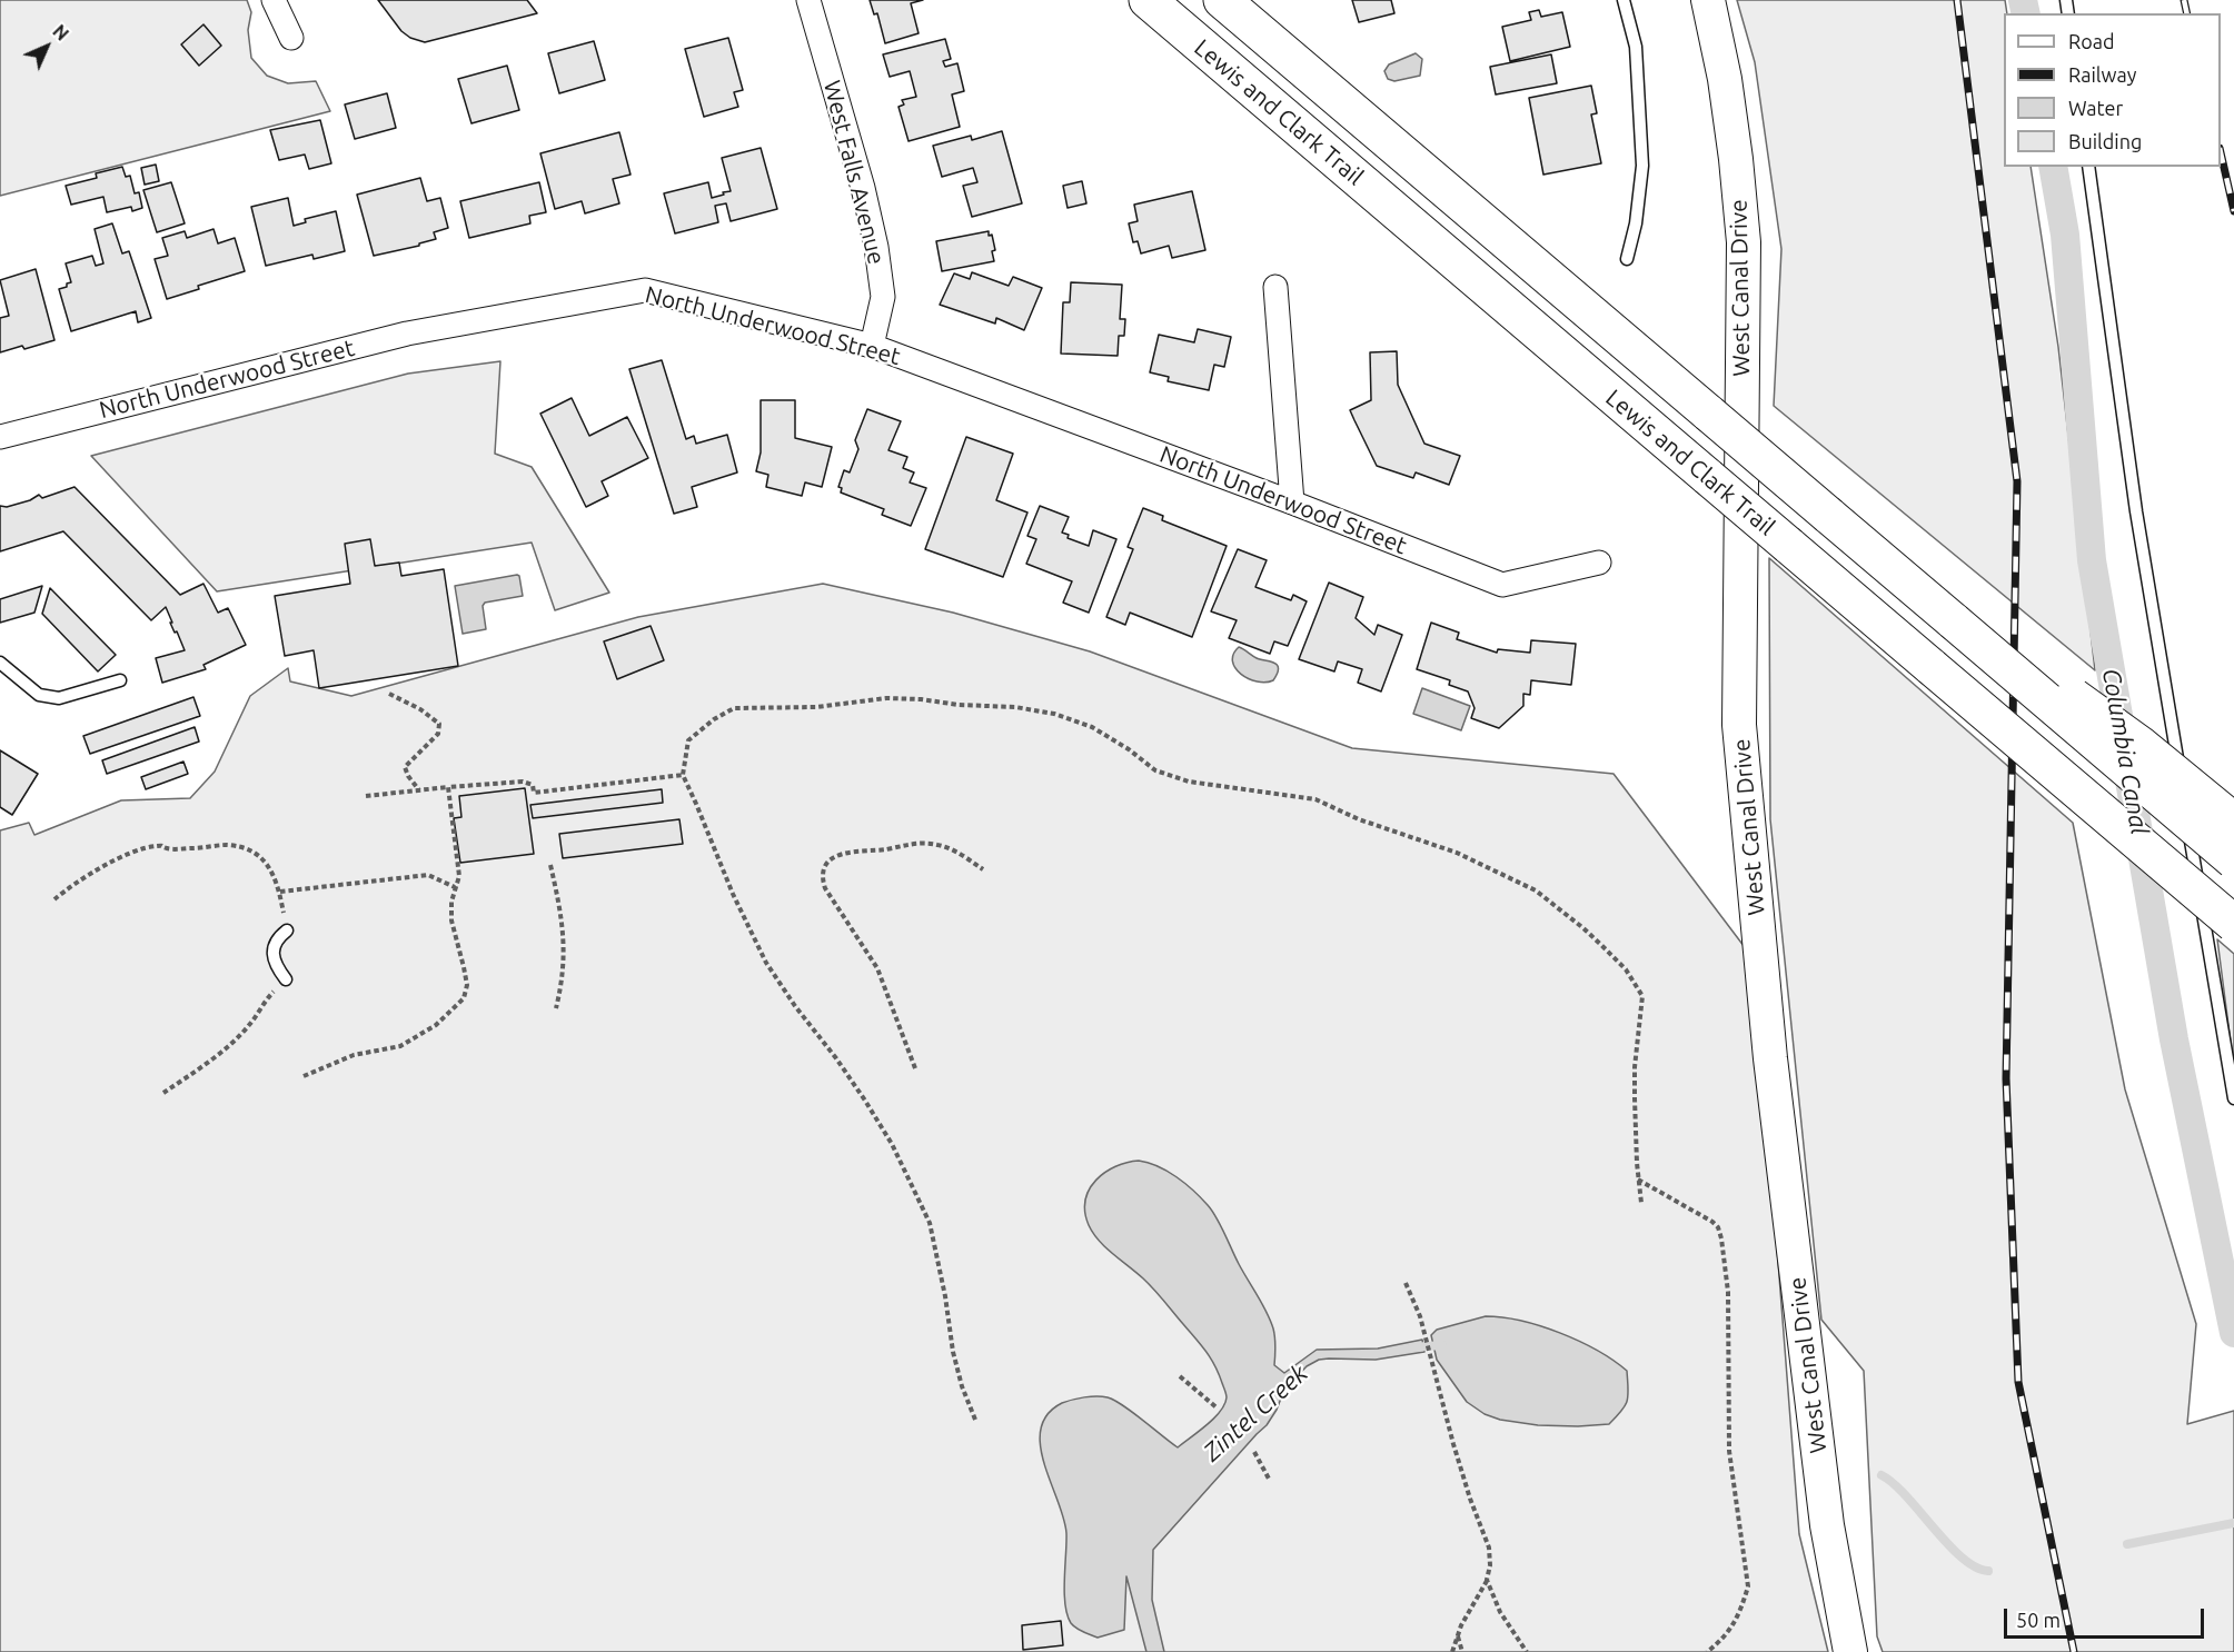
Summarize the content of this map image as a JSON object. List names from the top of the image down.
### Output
{
  "streets": {
    "highway": ["Lewis and Clark Trail"],
    "street": ["West Falls Avenue", "West Canal Drive", "North Underwood Street"]
  },
  "crossings": [
    ["West Falls Avenue", "North Underwood Street"]
  ],
  "water": ["Columbia Canal", "Zintel Creek"],
  "legend": [
    "Road",
    "Railway",
    "Water",
    "Building"
  ],
  "scale_bar": "50 m",
  "north": "top right"
}
